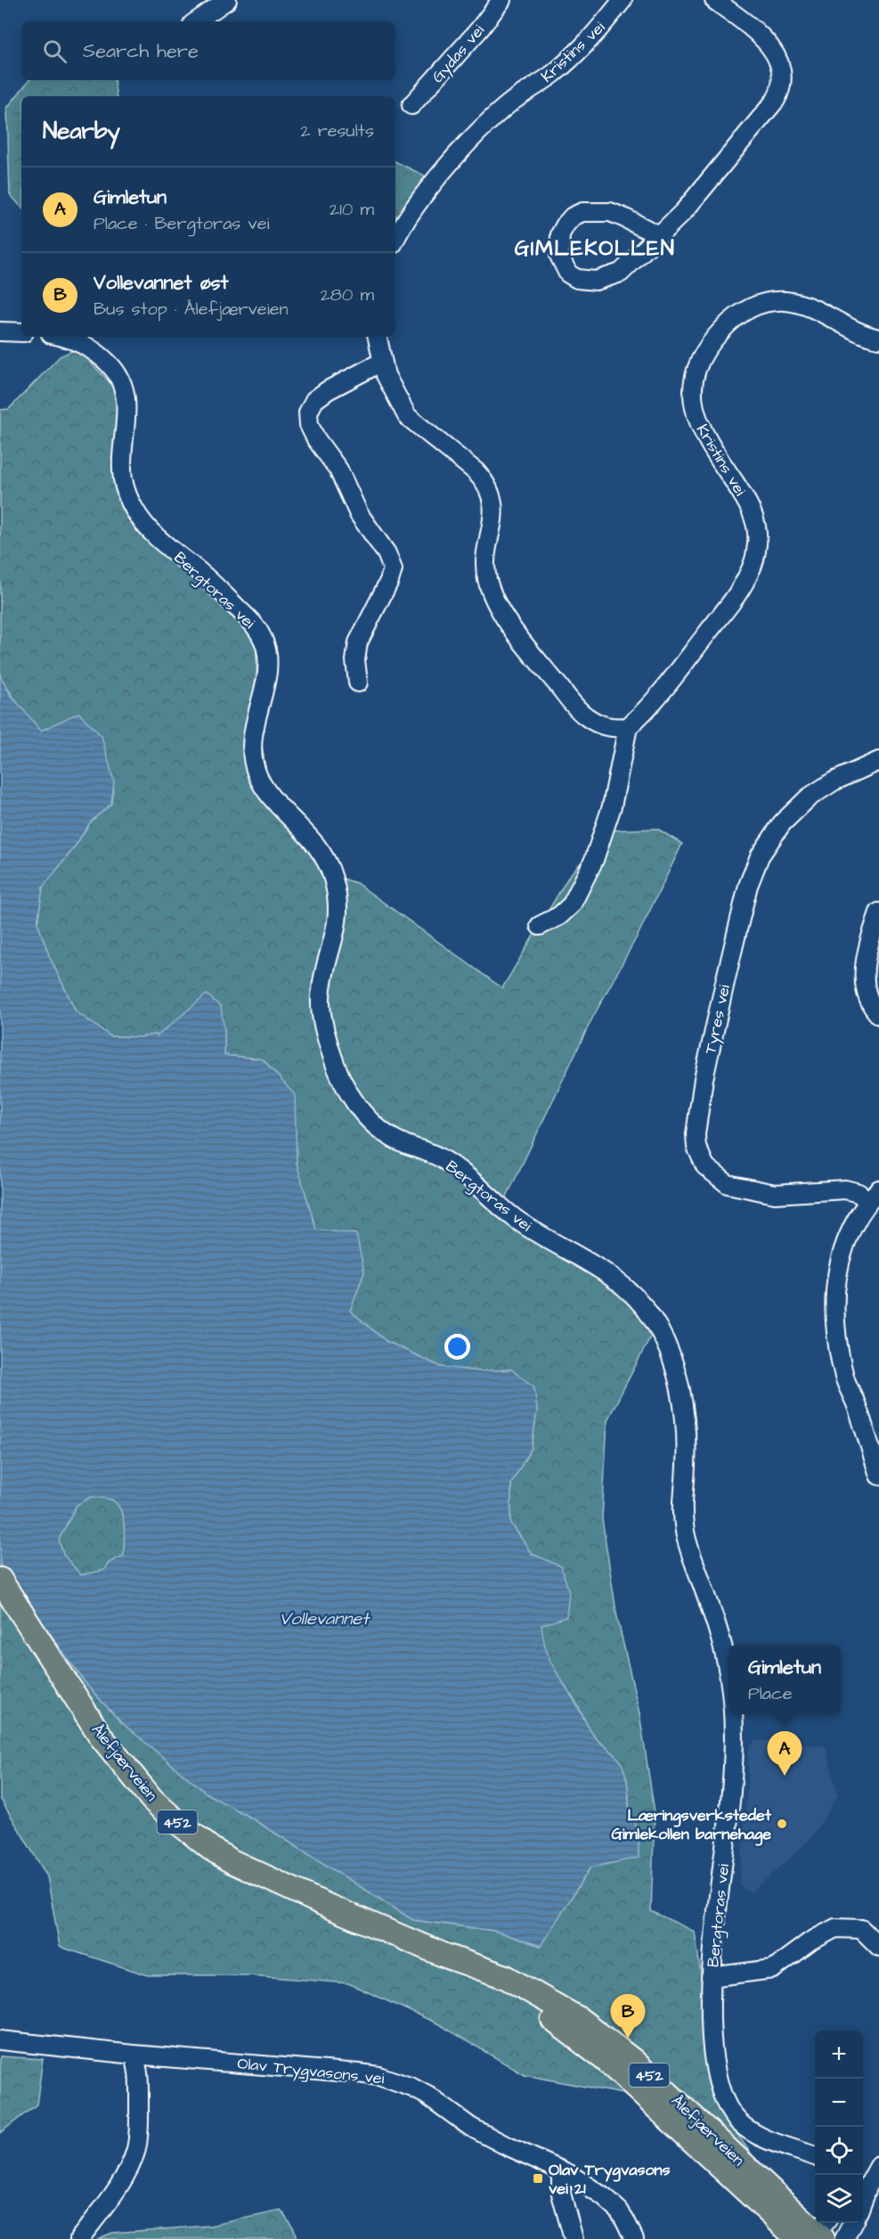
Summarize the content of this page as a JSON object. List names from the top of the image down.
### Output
{
  "streets": {
    "main road": ["Ålefjærveien", "452"],
    "street": [
      "Kristins vei",
      "Gydas vei",
      "Bergtoras vei",
      "Tyres vei",
      "Olav Trygvasons vei"
    ]
  },
  "districts": ["GIMLEKOLLEN"],
  "water": ["Vollevannet"],
  "places": {
    "other": ["Læringsverkstedet Gimlekollen barnehage"],
    "transit": ["Olav Trygvasons vei 21"]
  },
  "page": {
    "search": "Search here",
    "heading": ["Nearby", "2 results"],
    "list": [
      {
        "mark": "A",
        "name": "Gimletun",
        "note": "Place · Bergtoras vei",
        "value": "210 m"
      },
      {
        "mark": "B",
        "name": "Vollevannet øst",
        "note": "Bus stop · Ålefjærveien",
        "value": "280 m"
      }
    ],
    "popup": ["Gimletun", "Place"],
    "pins": ["A", "B"],
    "map_buttons": ["+", "−"]
  }
}
